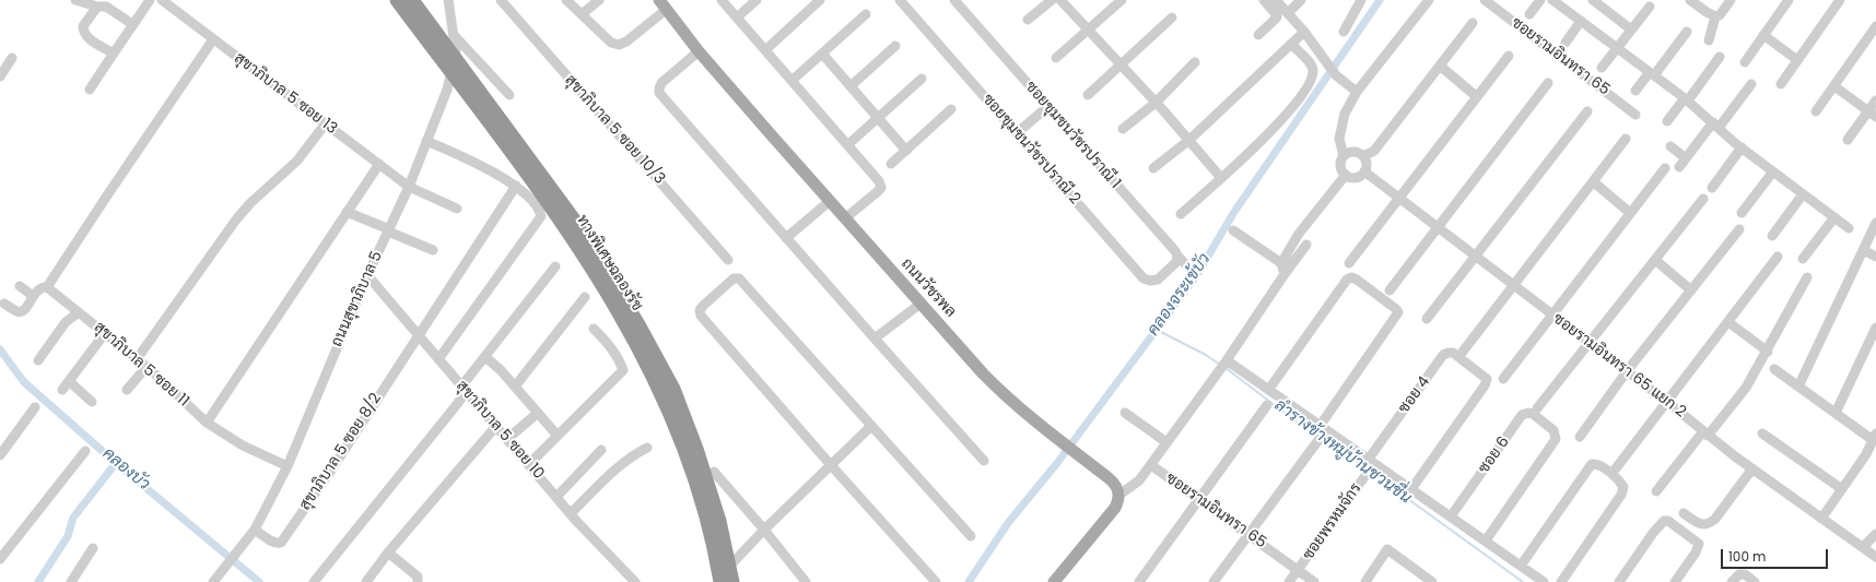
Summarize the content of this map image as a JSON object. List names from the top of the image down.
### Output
{
  "streets": {
    "highway": ["ทางพิเศษฉลองรัช"],
    "main road": ["ถนนวัชรพล"],
    "street": [
      "ซอยรามอินทรา 65",
      "สุขาภิบาล 5 ซอย 13",
      "สุขาภิบาล 5 ซอย 10/3",
      "ซอยชุมชนวัชรปราณี 1",
      "ซอยชุมชนวัชรปราณี 2",
      "ถนนสุขาภิบาล 5",
      "สุขาภิบาล 5 ซอย 11",
      "ซอยรามอินทรา 65 แยก 2",
      "ซอย 4",
      "สุขาภิบาล 5 ซอย 10",
      "สุขาภิบาล 5 ซอย 8/2",
      "ซอย 6",
      "ซอยพรหมจักร"
    ]
  },
  "crossings": [
    ["ซอยรามอินทรา 65", "ถนนวัชรพล"],
    ["ซอยรามอินทรา 65", "ซอยพรหมจักร"],
    ["สุขาภิบาล 5 ซอย 13", "ถนนสุขาภิบาล 5"],
    ["ซอยชุมชนวัชรปราณี 1", "ซอยชุมชนวัชรปราณี 2"],
    ["ถนนสุขาภิบาล 5", "สุขาภิบาล 5 ซอย 11"],
    ["ถนนสุขาภิบาล 5", "สุขาภิบาล 5 ซอย 10"],
    ["ถนนสุขาภิบาล 5", "สุขาภิบาล 5 ซอย 8/2"],
    ["สุขาภิบาล 5 ซอย 10", "สุขาภิบาล 5 ซอย 8/2"]
  ],
  "water": ["คลองจระเข้บัว", "ลำรางข้างหมู่บ้านชวนชื่น", "คลองบัว"],
  "scale_bar": "100 m"
}
